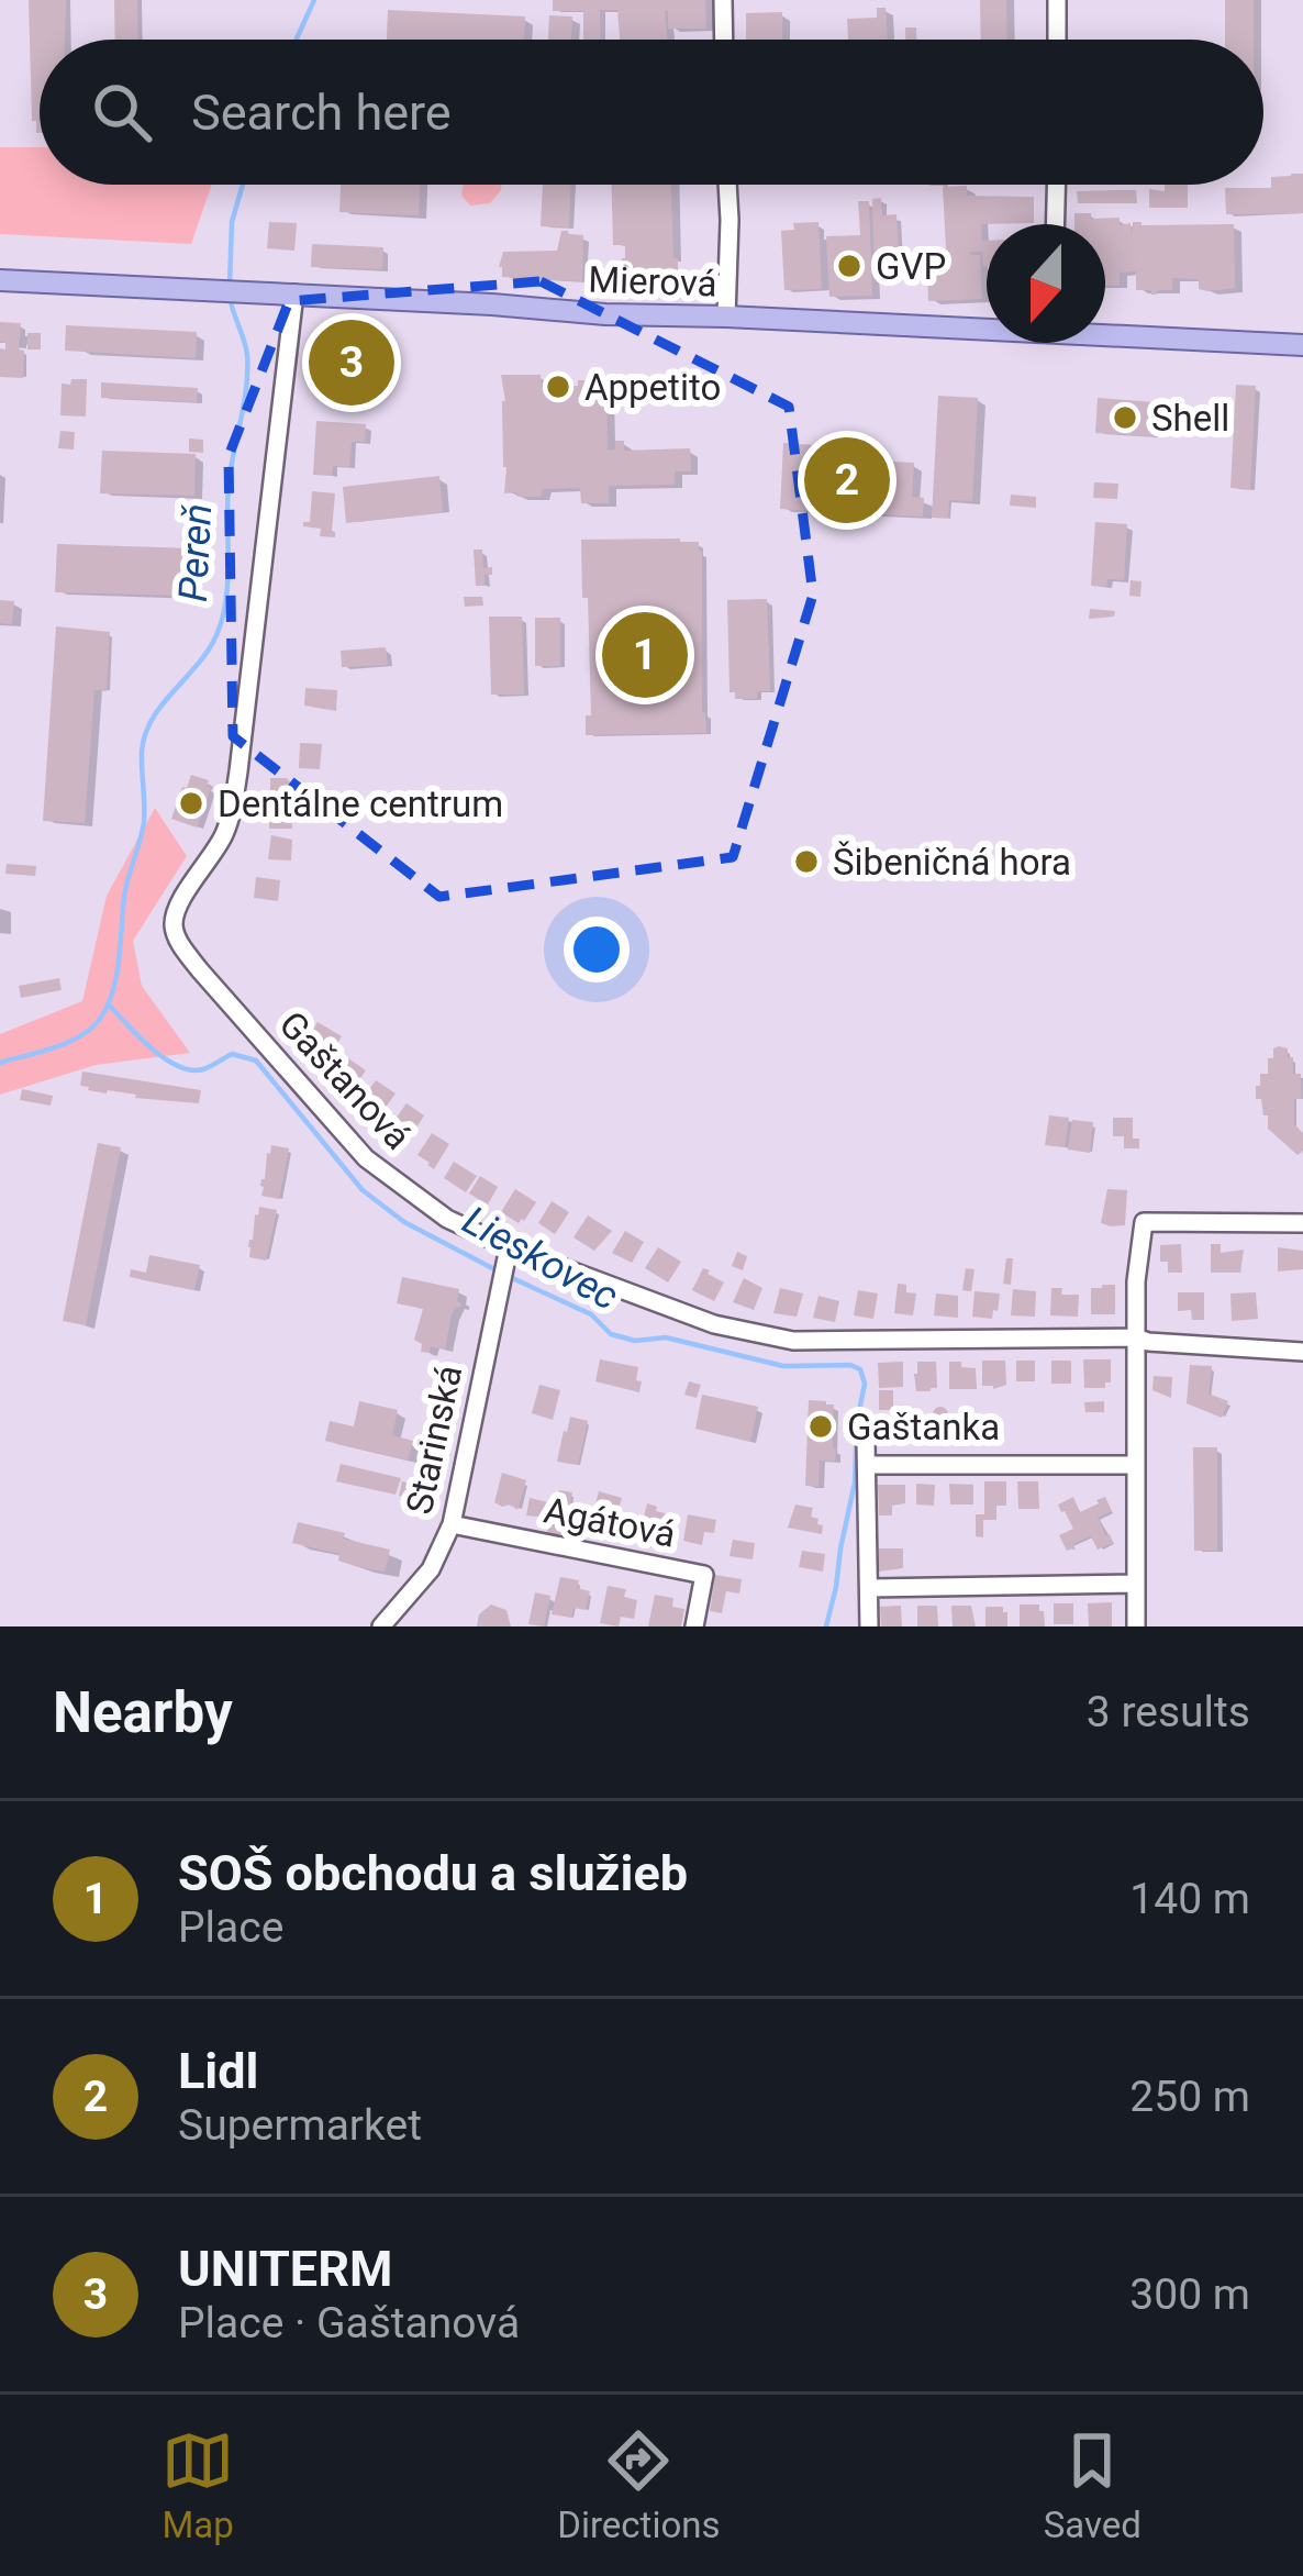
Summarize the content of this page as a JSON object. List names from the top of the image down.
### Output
{
  "streets": {
    "main road": ["Mierová"],
    "street": ["Gaštanová", "Starinská", "Agátová"]
  },
  "crossings": [
    ["Mierová", "Gaštanová"],
    ["Gaštanová", "Starinská"],
    ["Starinská", "Agátová"]
  ],
  "water": ["Pereň", "Lieskovec"],
  "places": [
    "GVP",
    "Appetito",
    "Shell",
    "Dentálne centrum",
    "Šibeničná hora",
    "Gaštanka"
  ],
  "north": "bottom",
  "page": {
    "search": "Search here",
    "pins": ["3", "2", "1"],
    "heading": ["Nearby", "3 results"],
    "list": [
      {
        "mark": "1",
        "name": "SOŠ obchodu a služieb",
        "note": "Place",
        "value": "140 m"
      },
      {
        "mark": "2",
        "name": "Lidl",
        "note": "Supermarket",
        "value": "250 m"
      },
      {
        "mark": "3",
        "name": "UNITERM",
        "note": "Place · Gaštanová",
        "value": "300 m"
      }
    ],
    "nav": ["Map", "Directions", "Saved"]
  }
}
